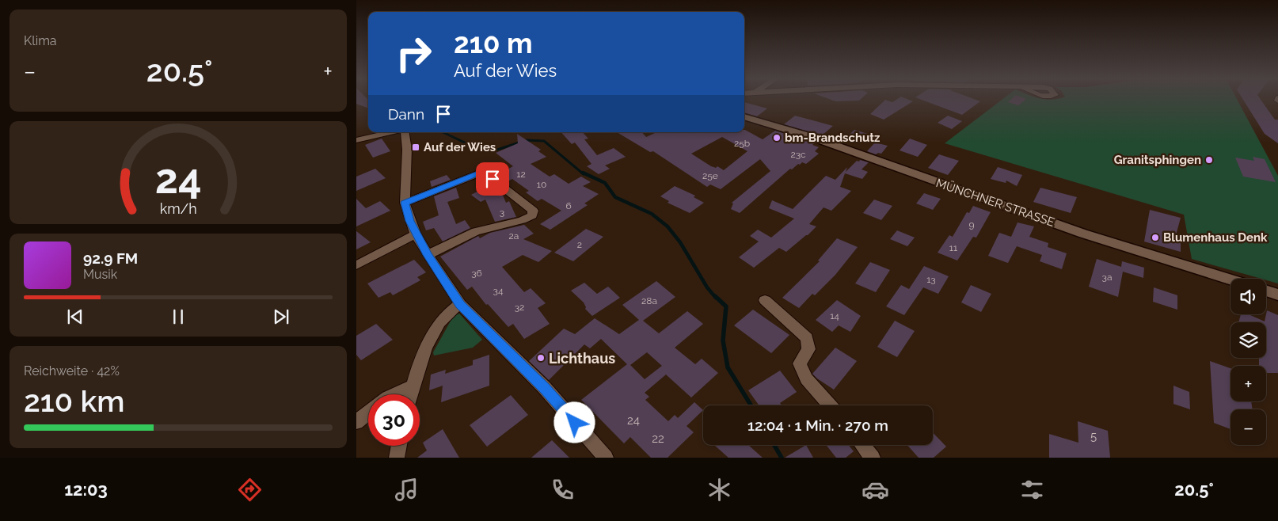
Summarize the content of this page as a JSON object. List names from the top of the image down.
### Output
{
  "streets": {
    "main road": ["MÜNCHNER STRASSE"]
  },
  "places": {
    "other": [
      "bm-Brandschutz",
      "Granitsphingen",
      "Blumenhaus Denk",
      "Lichthaus"
    ],
    "transit": ["Auf der Wies"]
  },
  "house_numbers": [
    "25b",
    "23c",
    "12",
    "25e",
    "10",
    "6",
    "3",
    "9",
    "2a",
    "2",
    "11",
    "36",
    "3a",
    "13",
    "34",
    "28a",
    "32",
    "14",
    "24",
    "5",
    "22"
  ],
  "page": {
    "tile": [
      "Klima",
      ["Reichweite · 42%", "210 km"]
    ],
    "turn": ["210 m", "Auf der Wies"],
    "heat": ["−", "20.5°", "+"],
    "then": "Dann",
    "song": ["92.9 FM", "Musik"],
    "map_buttons": ["+", "−"],
    "limit": "30",
    "trip": "12:04 · 1 Min. · 270 m",
    "tabs": ["12:03", "20.5°"],
    "gauge": ["24", "km/h"]
  }
}
